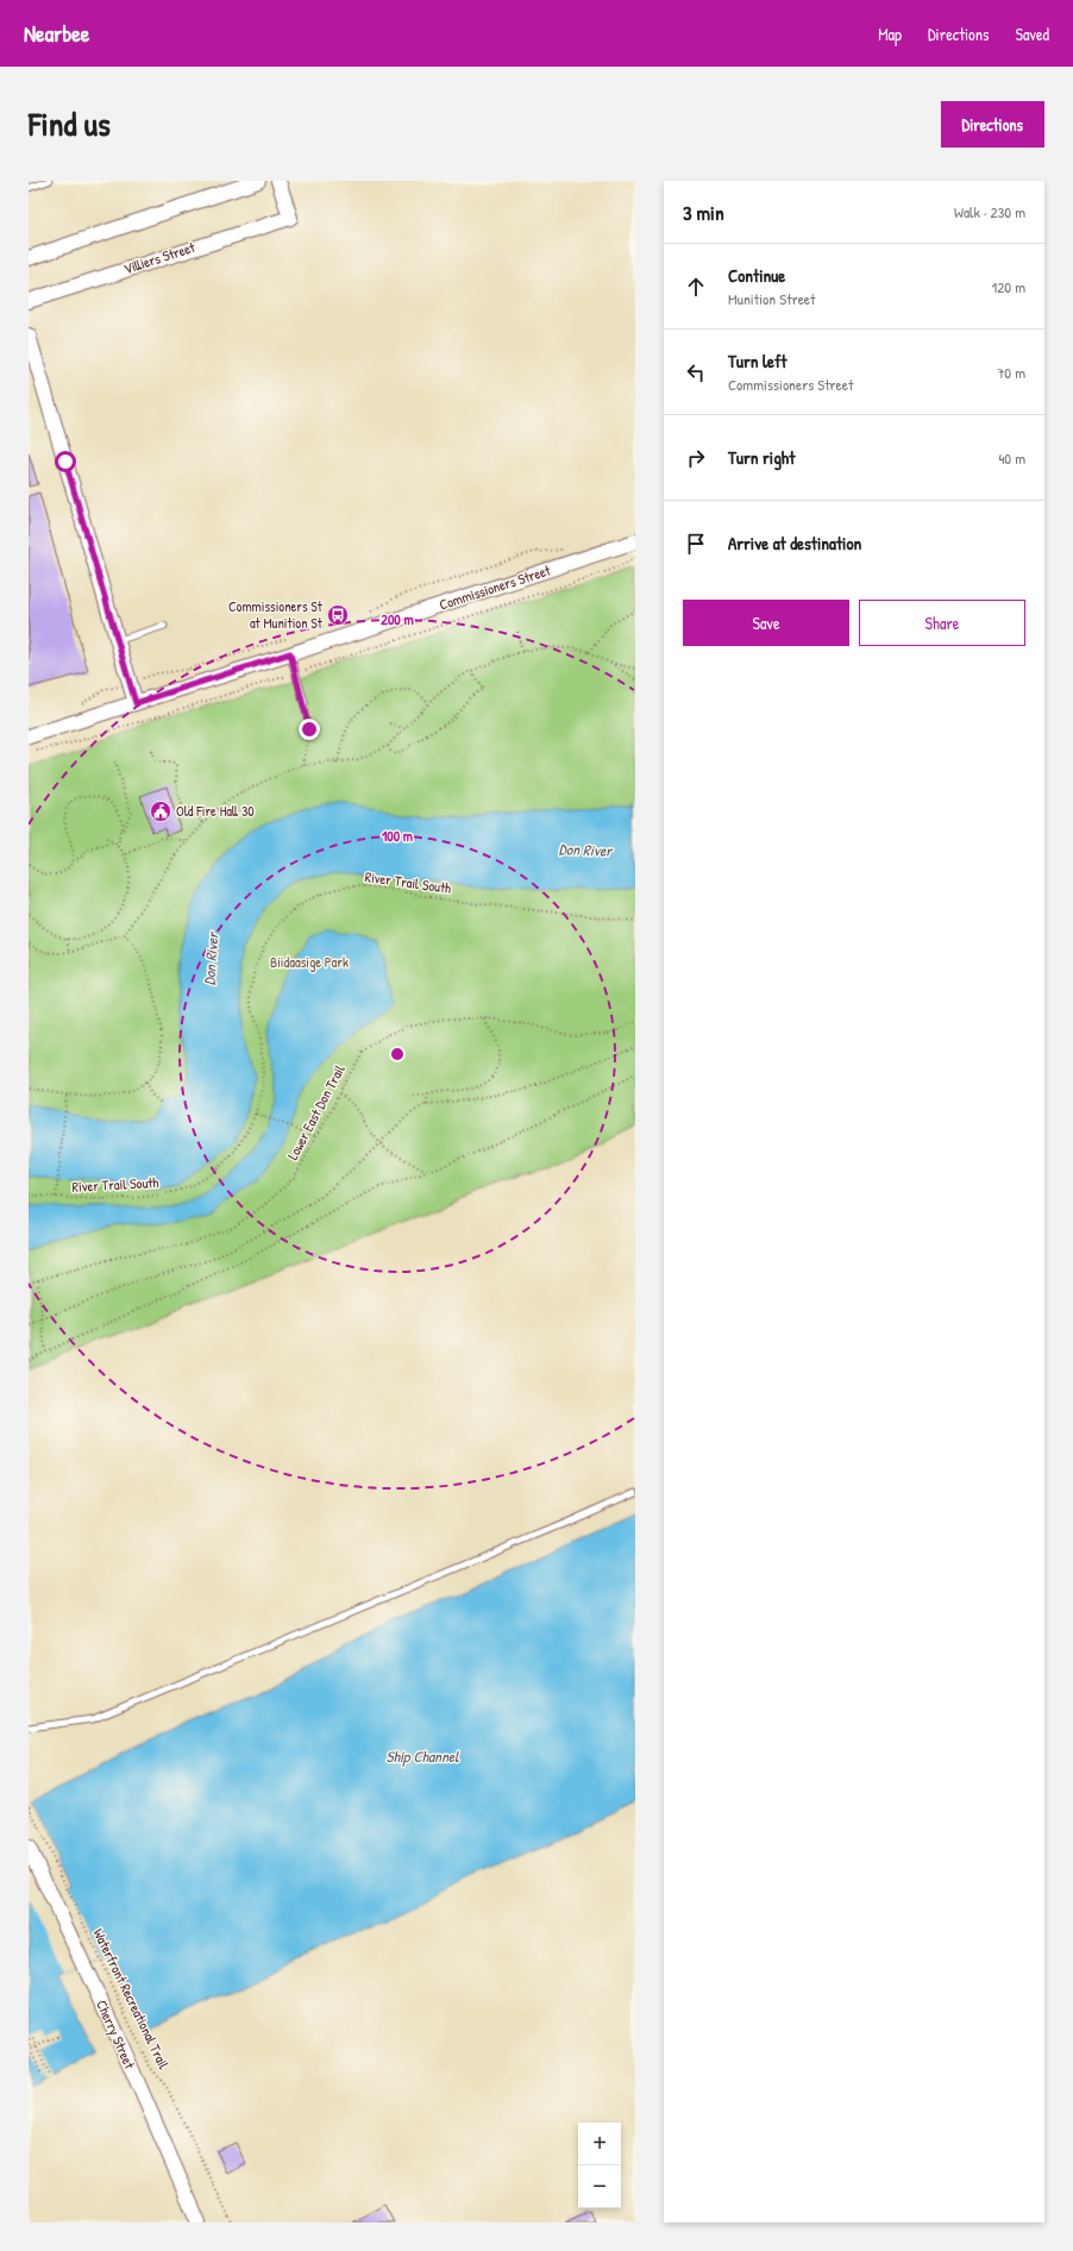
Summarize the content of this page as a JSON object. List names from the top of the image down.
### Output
{
  "streets": {
    "street": ["Villiers Street", "Commissioners Street", "Cherry Street"],
    "path": ["River Trail South", "Lower East Don Trail", "Waterfront Recreational Trail"]
  },
  "water": ["Don River", "Ship Channel"],
  "parks": ["Biidaasige Park"],
  "places": {
    "bus stop": ["Commissioners St at Munition St"],
    "public building": ["Old Fire Hall 30"]
  },
  "page": {
    "header": "Nearbee",
    "nav": ["Map", "Directions", "Saved"],
    "title": "Find us",
    "buttons": [
      "Directions",
      ["Save", "Share"]
    ],
    "heading": ["3 min", "Walk · 230 m"],
    "list": [
      ["Continue", "Munition Street", "120 m"],
      ["Turn left", "Commissioners Street", "70 m"],
      ["Turn right", "40 m"],
      "Arrive at destination"
    ],
    "map_buttons": ["+", "−"]
  },
  "rings": ["200 m", "100 m"]
}
